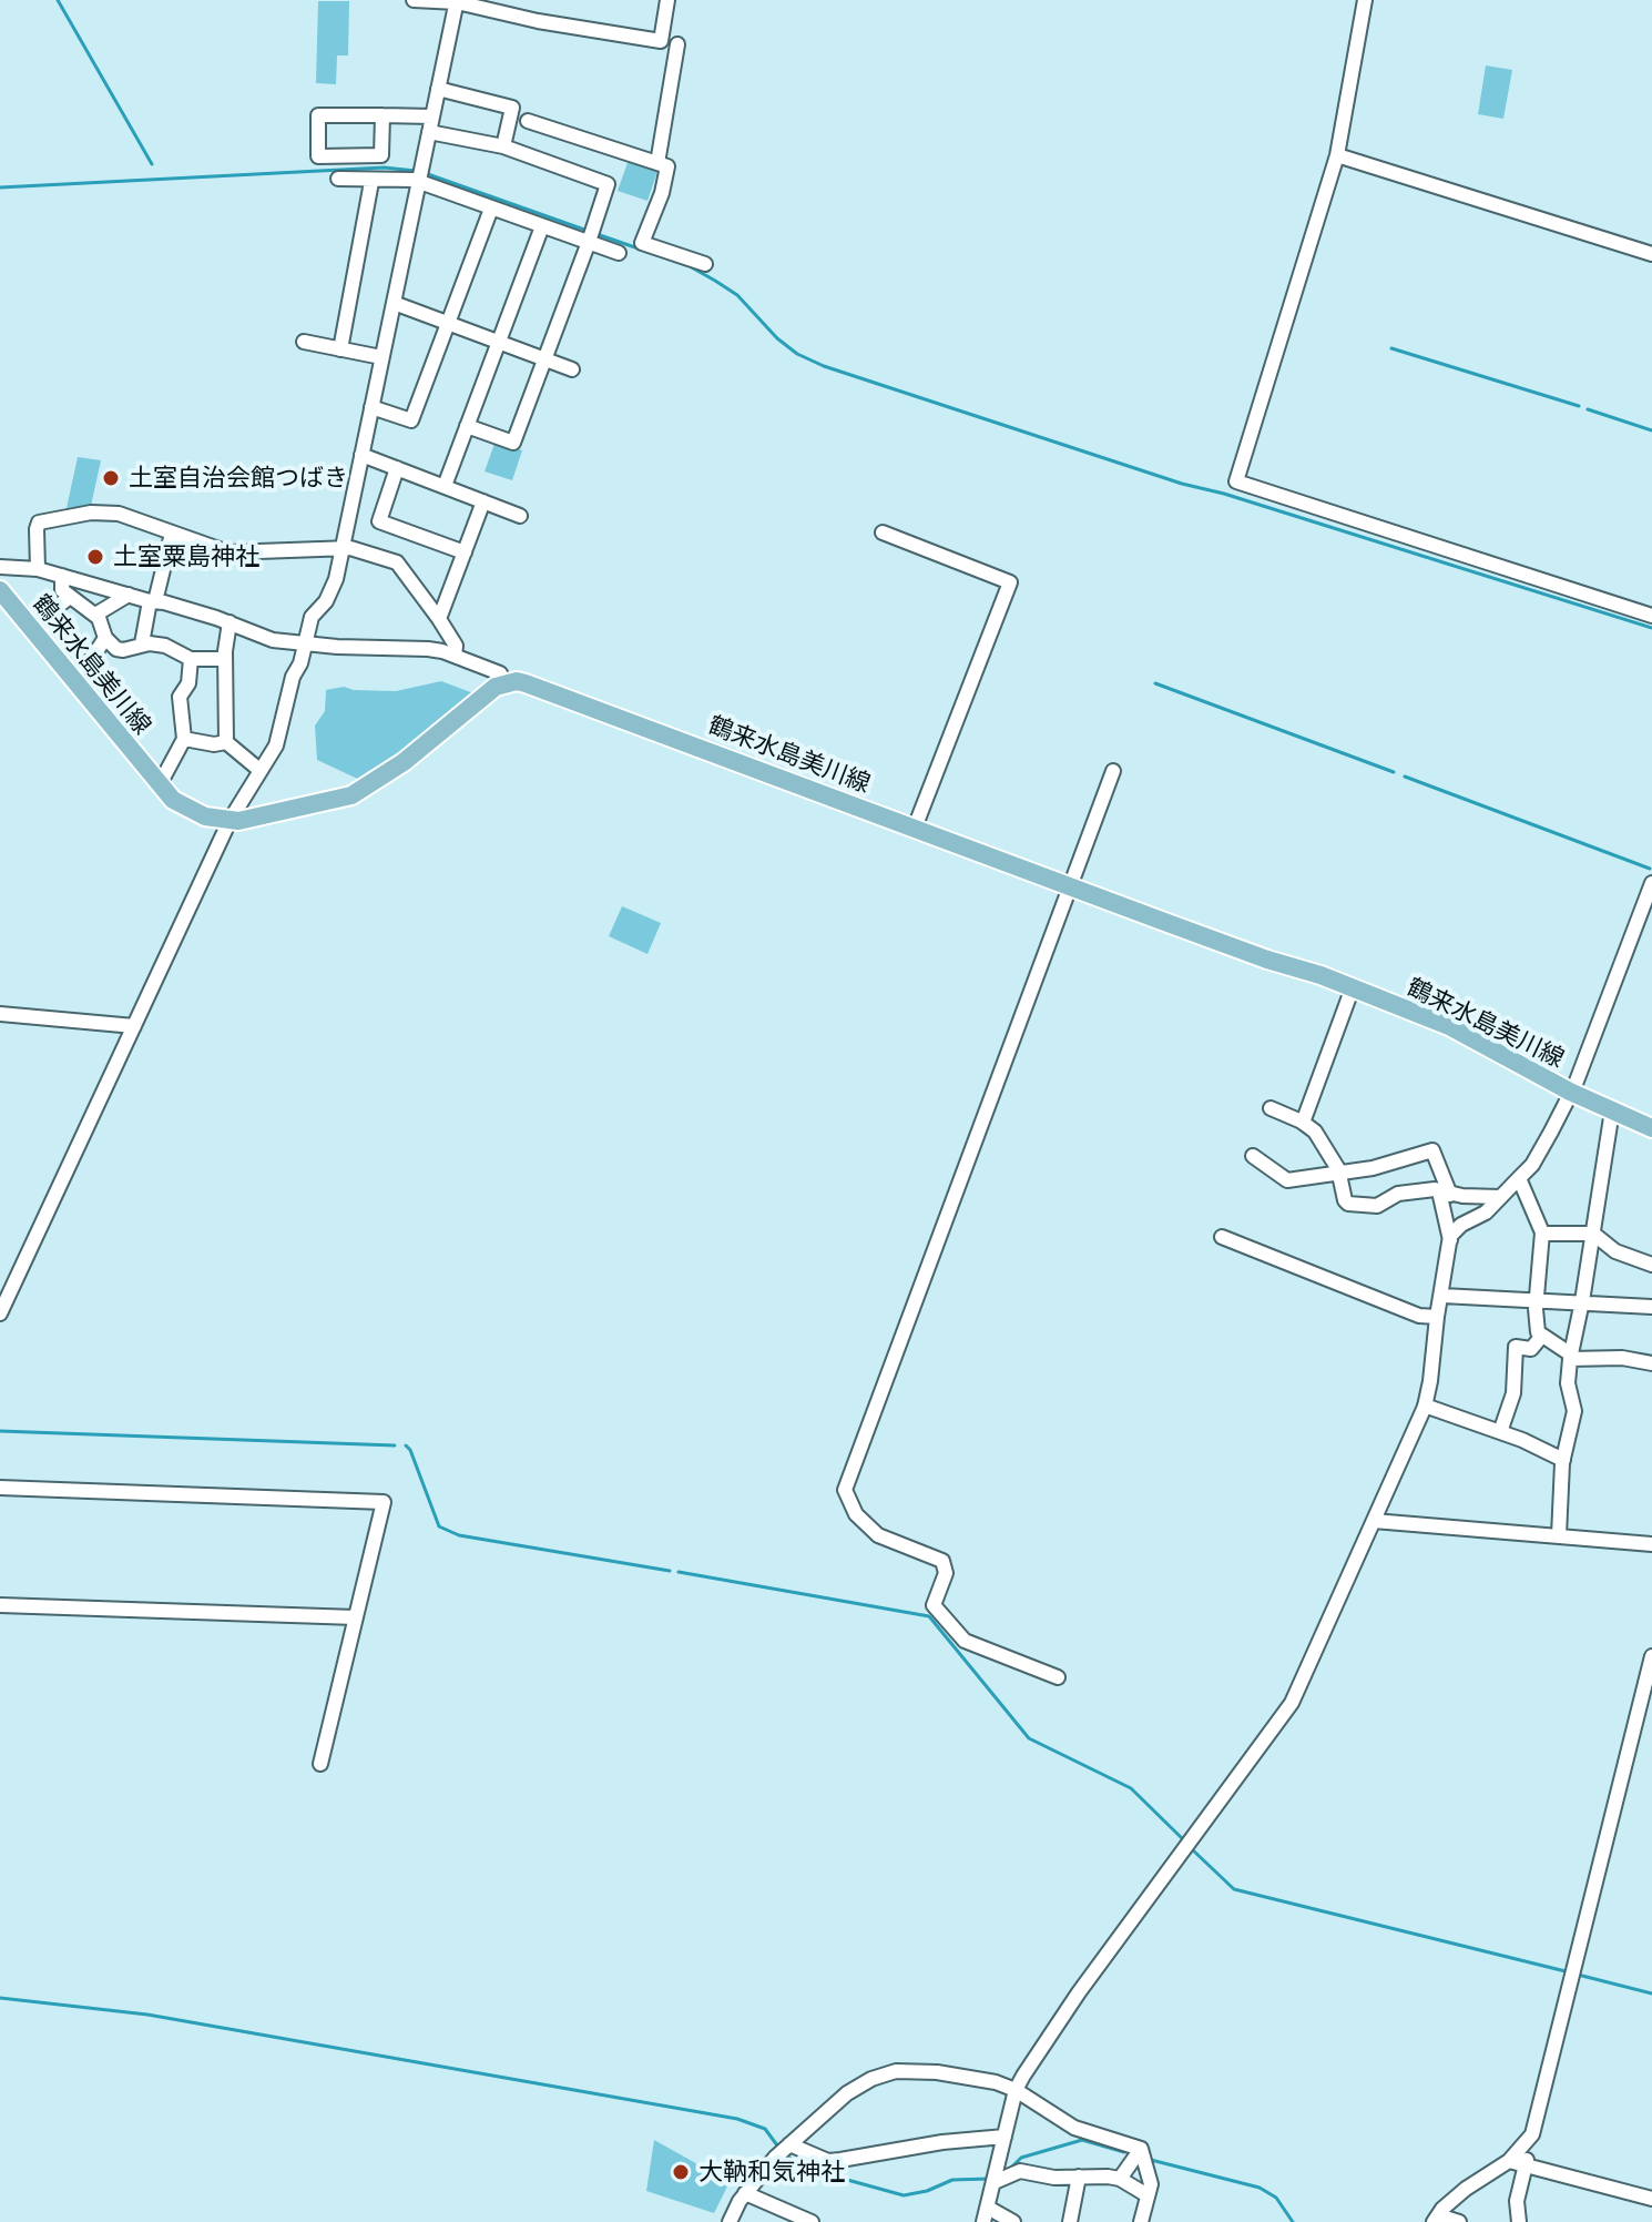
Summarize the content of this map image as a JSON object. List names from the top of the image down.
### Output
{
  "streets": {
    "main road": ["鶴来水島美川線"]
  },
  "places": ["土室自治会館つばき", "土室粟島神社", "大靹和気神社"]
}
